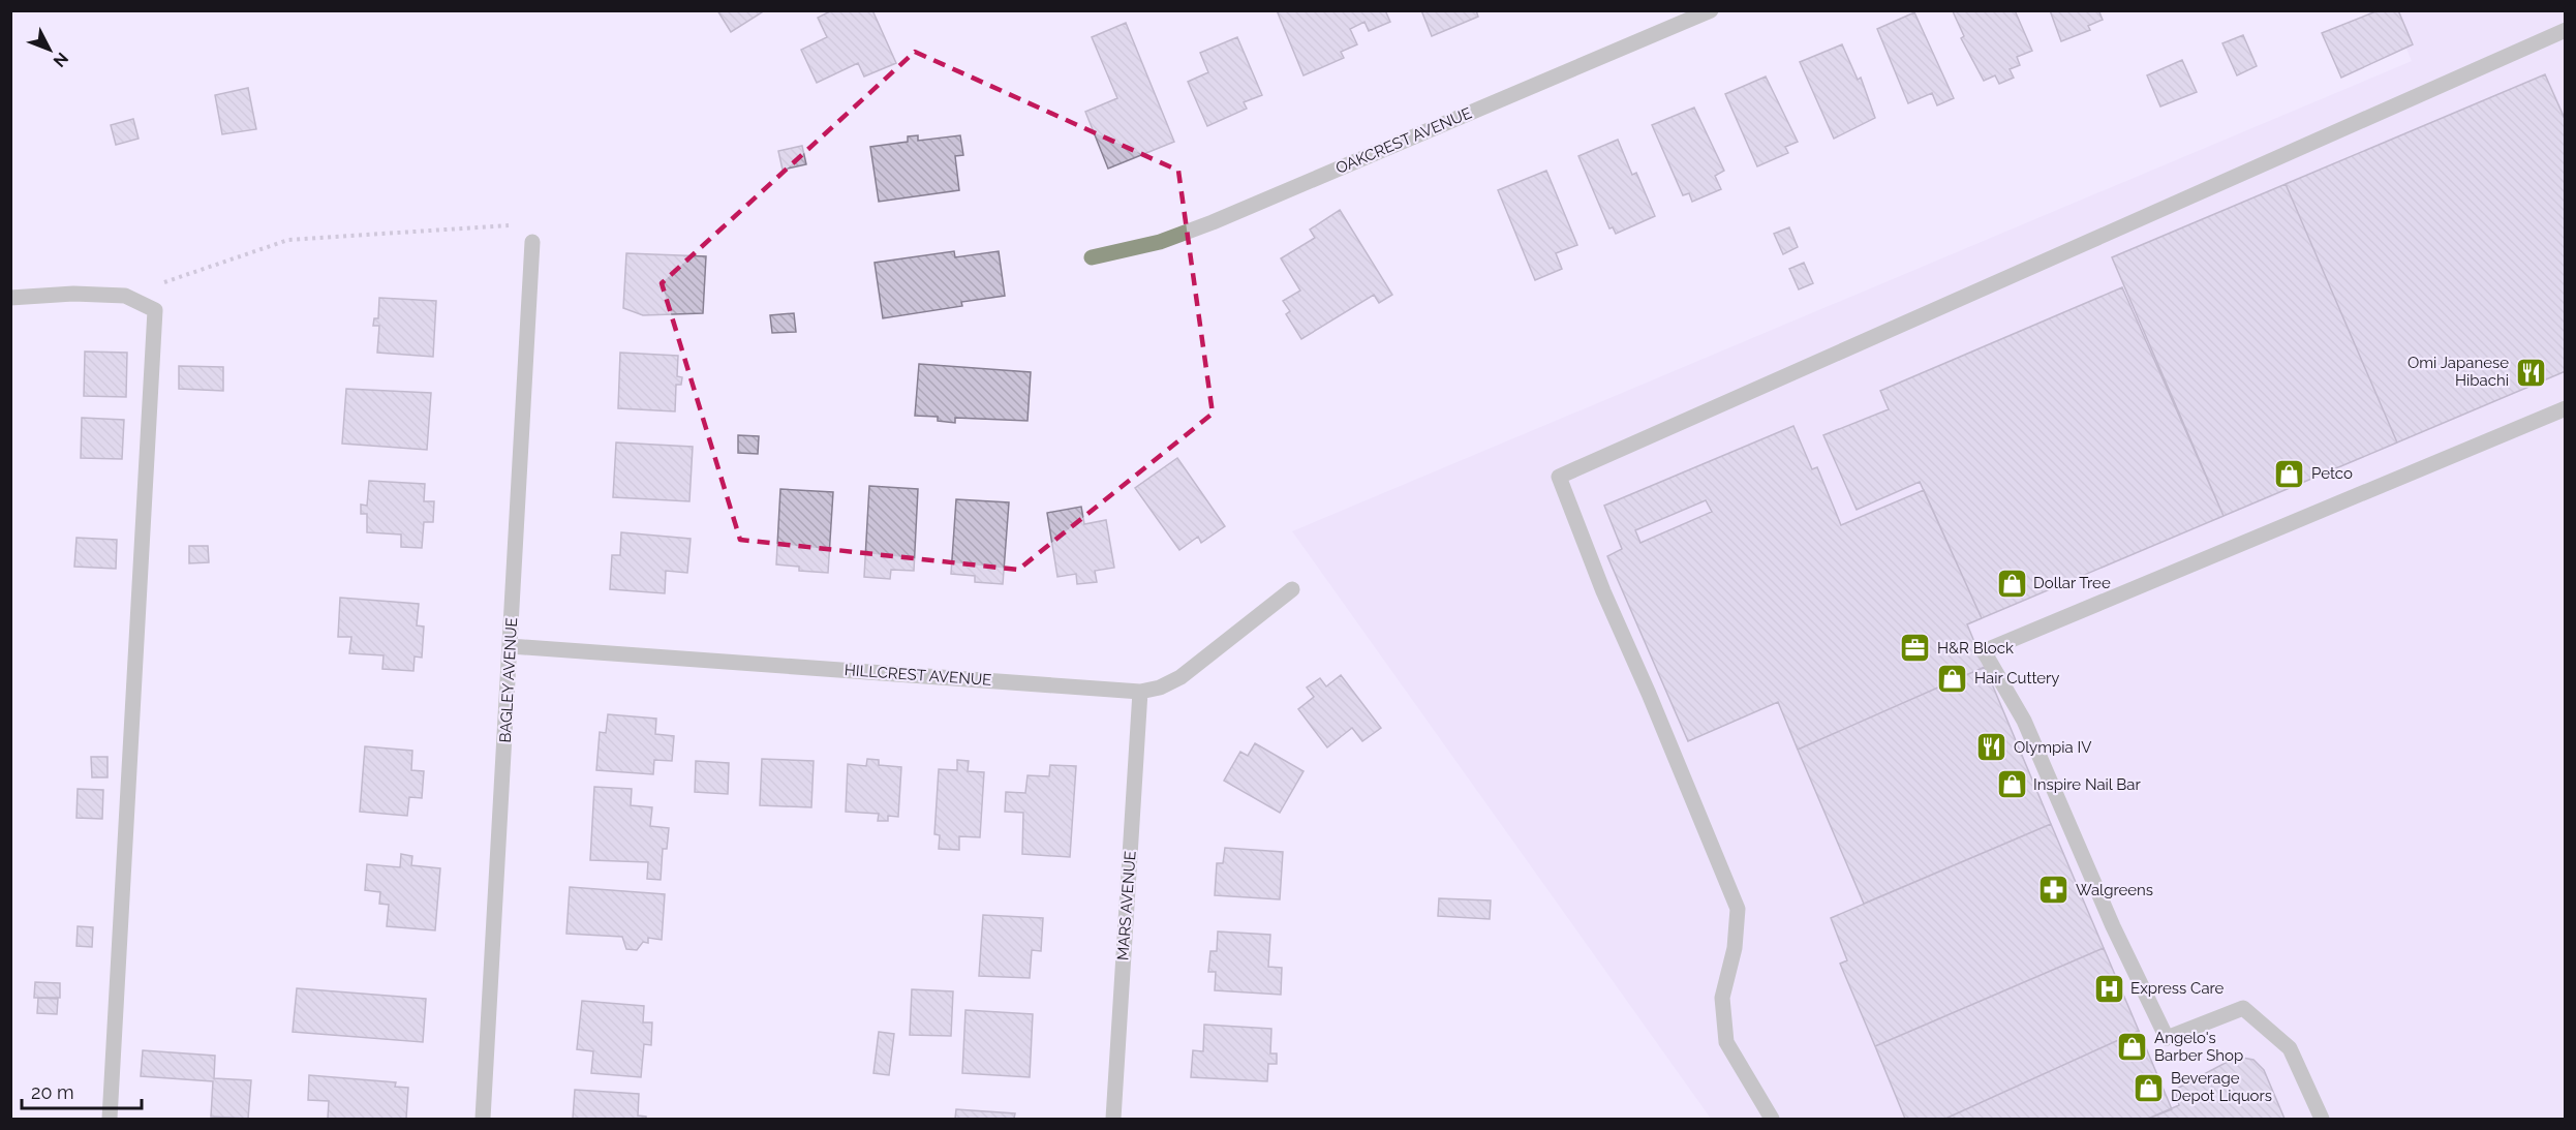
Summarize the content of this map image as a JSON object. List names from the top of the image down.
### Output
{
  "streets": {
    "street": [
      "OAKCREST AVENUE",
      "HILLCREST AVENUE",
      "BAGLEY AVENUE",
      "MARS AVENUE"
    ]
  },
  "crossings": [
    ["HILLCREST AVENUE", "BAGLEY AVENUE"],
    ["HILLCREST AVENUE", "MARS AVENUE"]
  ],
  "places": {
    "restaurant": ["Omi Japanese Hibachi", "Olympia IV"],
    "shop": [
      "Petco",
      "Dollar Tree",
      "Hair Cuttery",
      "Inspire Nail Bar",
      "Angelo's Barber Shop",
      "Beverage Depot Liquors"
    ],
    "office": ["H&R Block"],
    "pharmacy": ["Walgreens"],
    "hospital": ["Express Care"]
  },
  "scale_bar": "20 m",
  "north": "bottom right"
}
